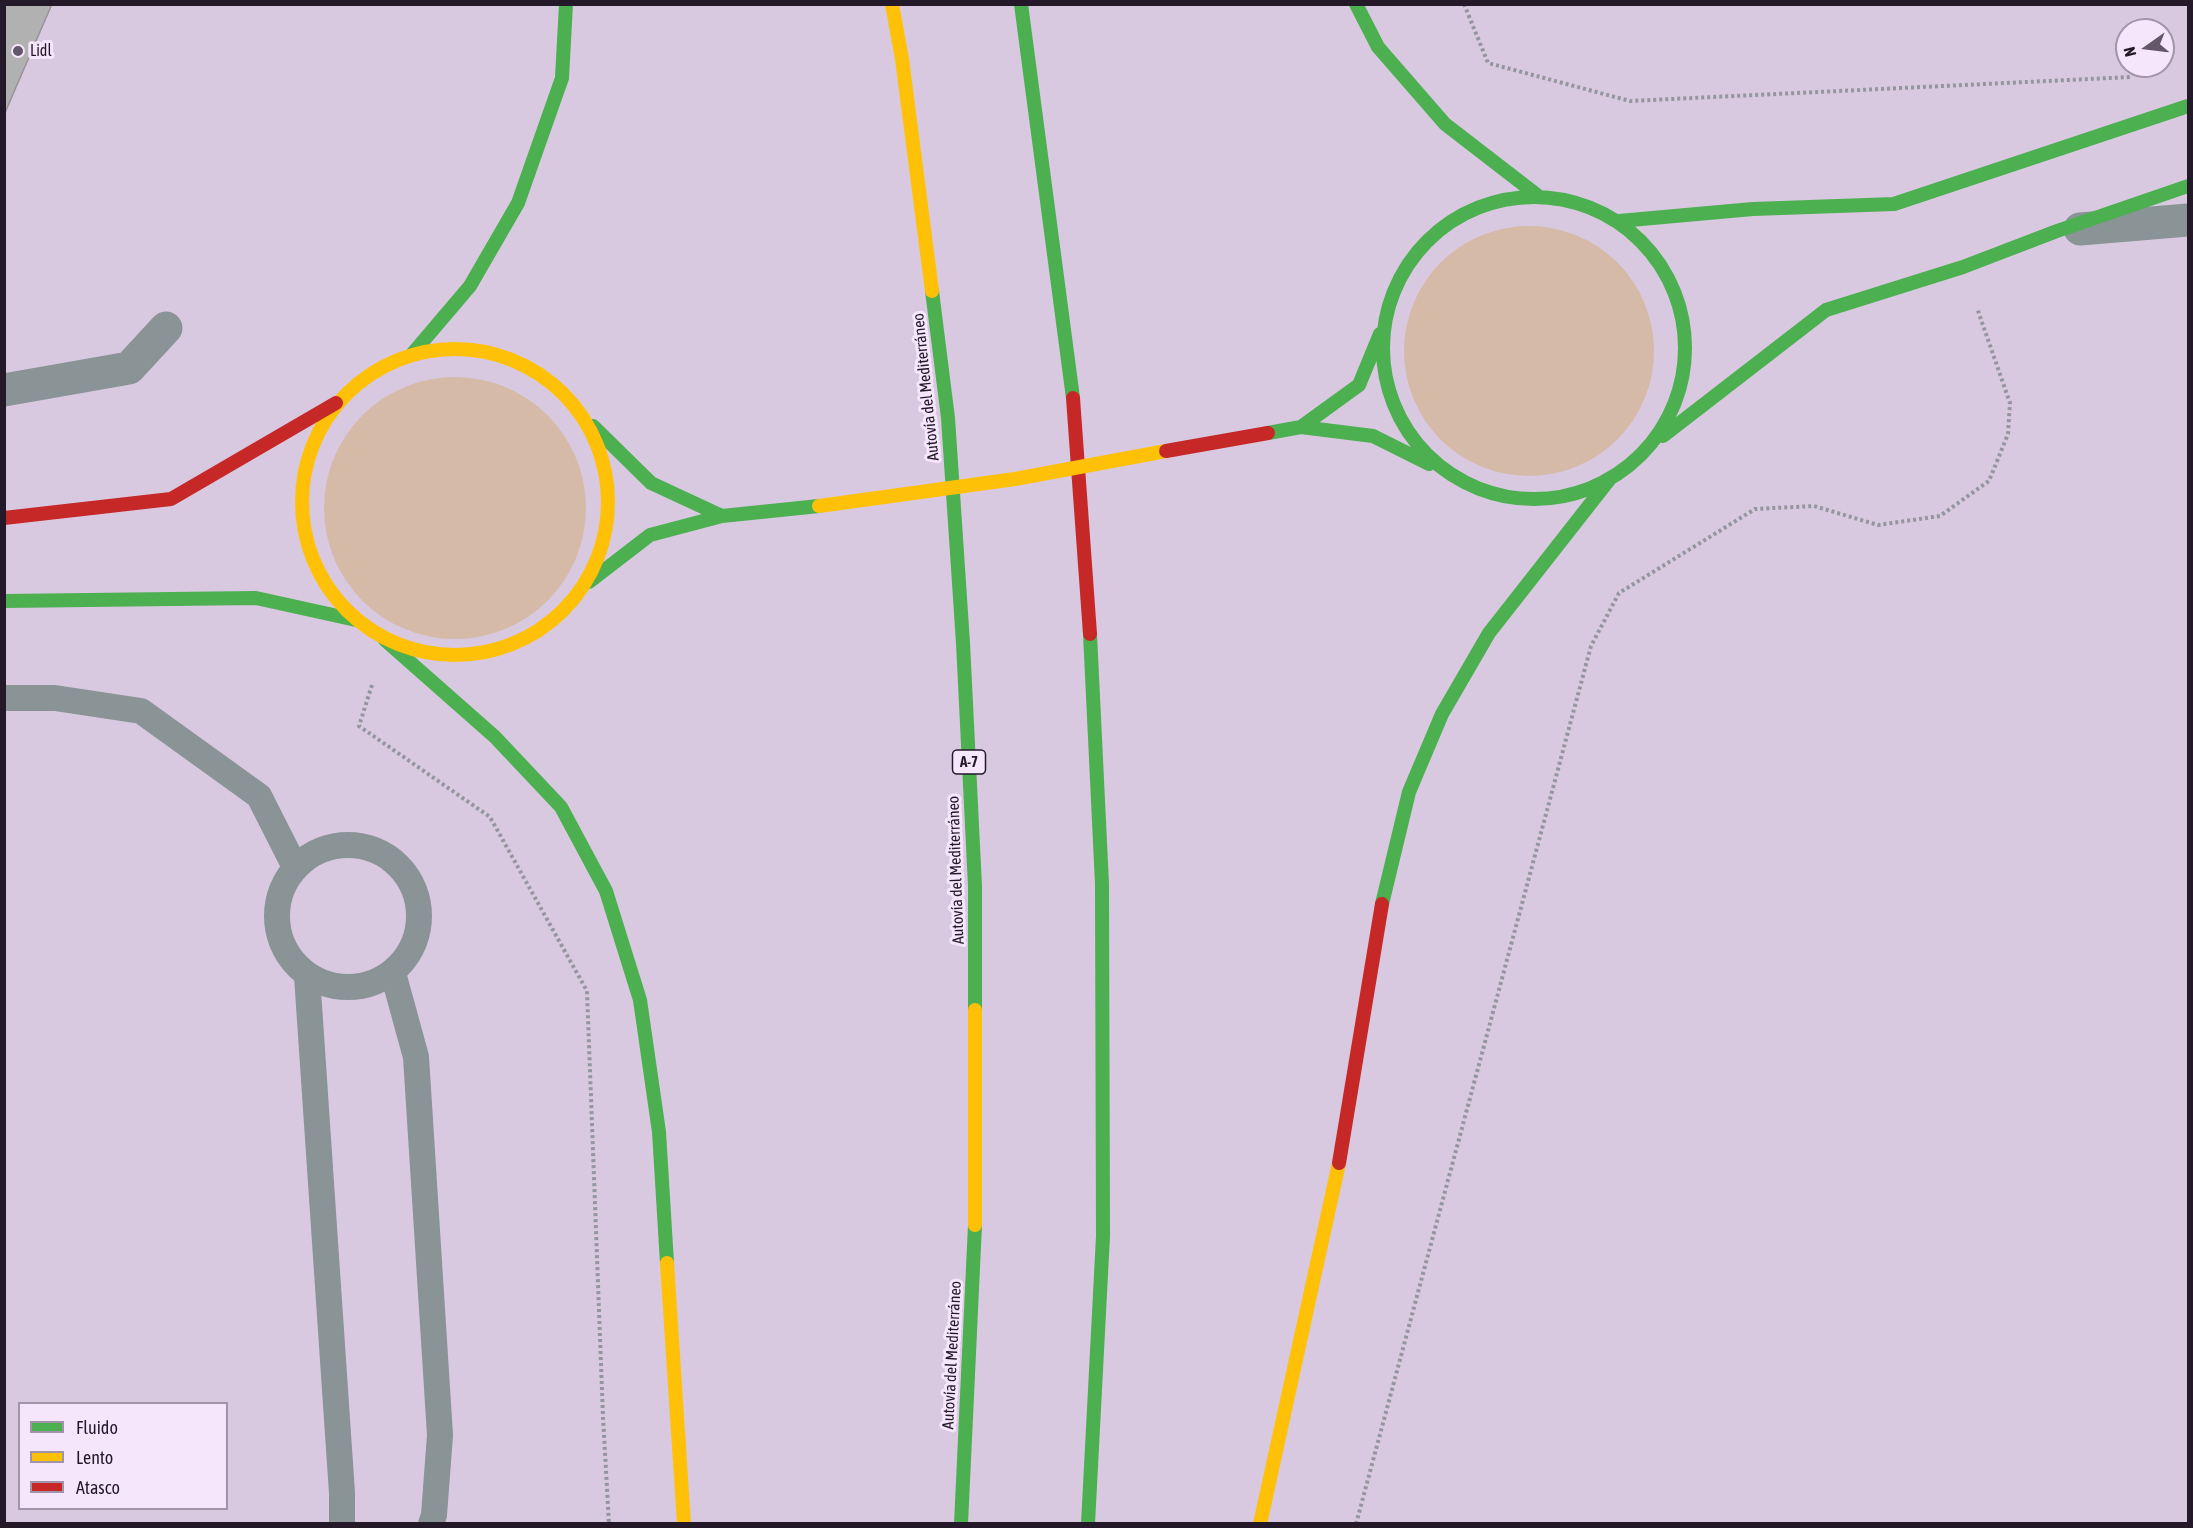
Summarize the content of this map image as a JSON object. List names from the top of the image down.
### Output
{
  "streets": {
    "main road": ["Autovía del Mediterráneo", "A-7"]
  },
  "places": ["Lidl"],
  "legend": ["Fluido", "Lento", "Atasco"],
  "north": "left"
}
